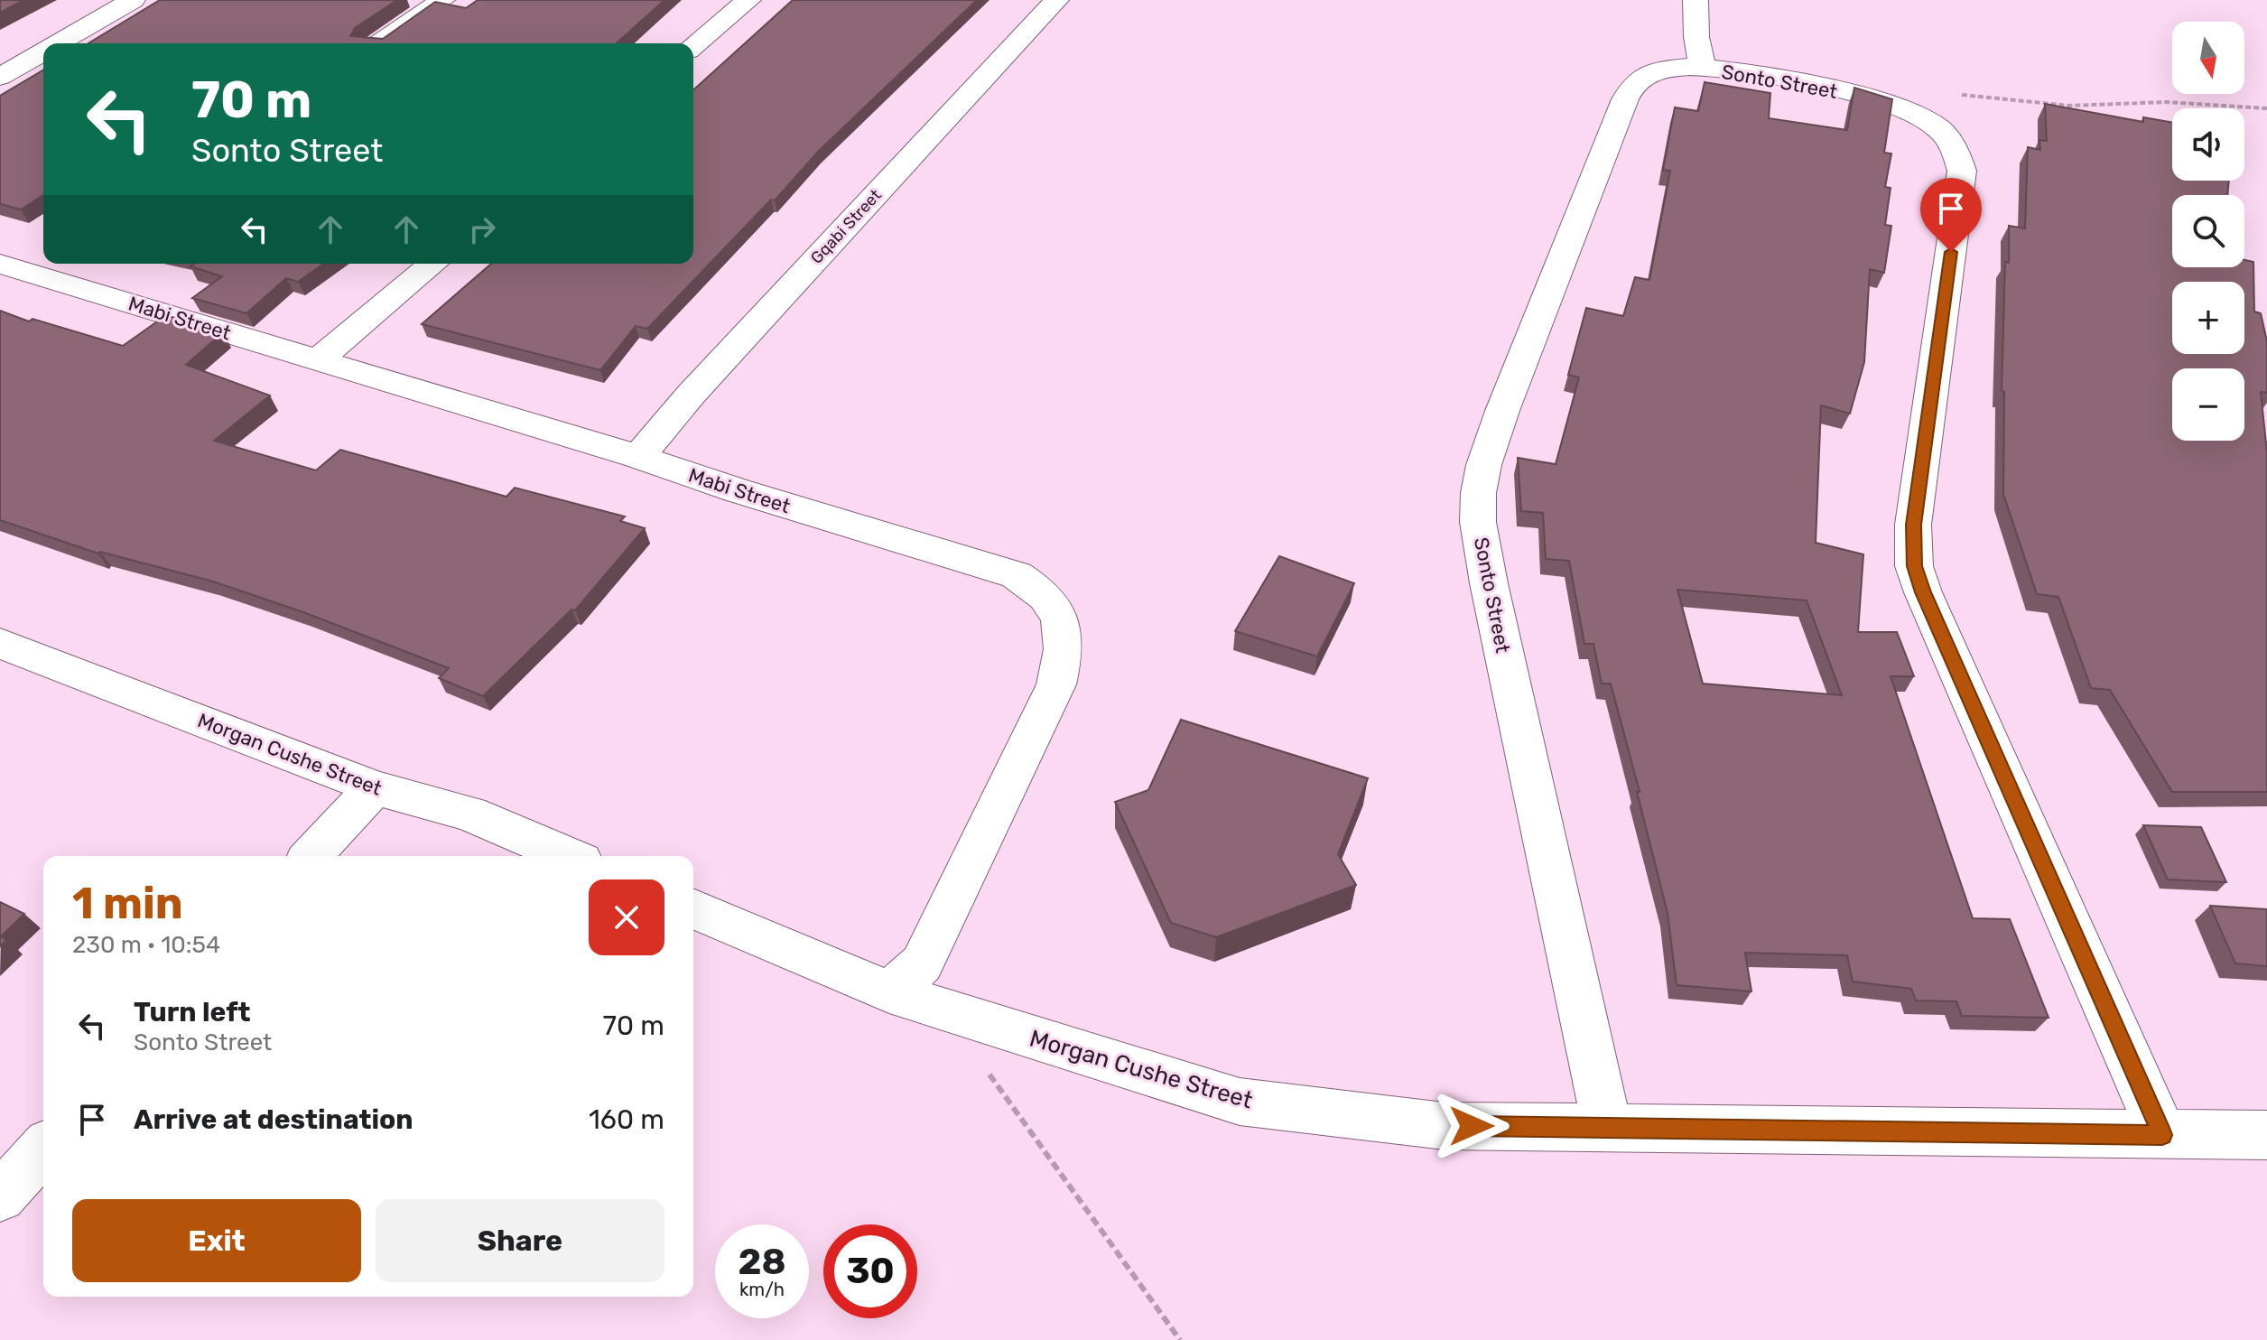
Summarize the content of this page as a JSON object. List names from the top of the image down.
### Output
{
  "streets": {
    "street": [
      "Sonto Street",
      "Gqabi Street",
      "Mabi Street",
      "Morgan Cushe Street"
    ]
  },
  "crossings": [
    ["Sonto Street", "Morgan Cushe Street"],
    ["Gqabi Street", "Mabi Street"],
    ["Mabi Street", "Morgan Cushe Street"]
  ],
  "north": "bottom",
  "page": {
    "map_buttons": ["+", "−"],
    "turn": ["70 m", "Sonto Street"],
    "heading": ["1 min", "230 m · 10:54"],
    "list": [
      {
        "name": "Turn left",
        "note": "Sonto Street",
        "value": "70 m"
      },
      {
        "name": "Arrive at destination",
        "value": "160 m"
      }
    ],
    "buttons": ["Exit", "Share"],
    "speed": "28 km/h",
    "limit": "30"
  }
}
